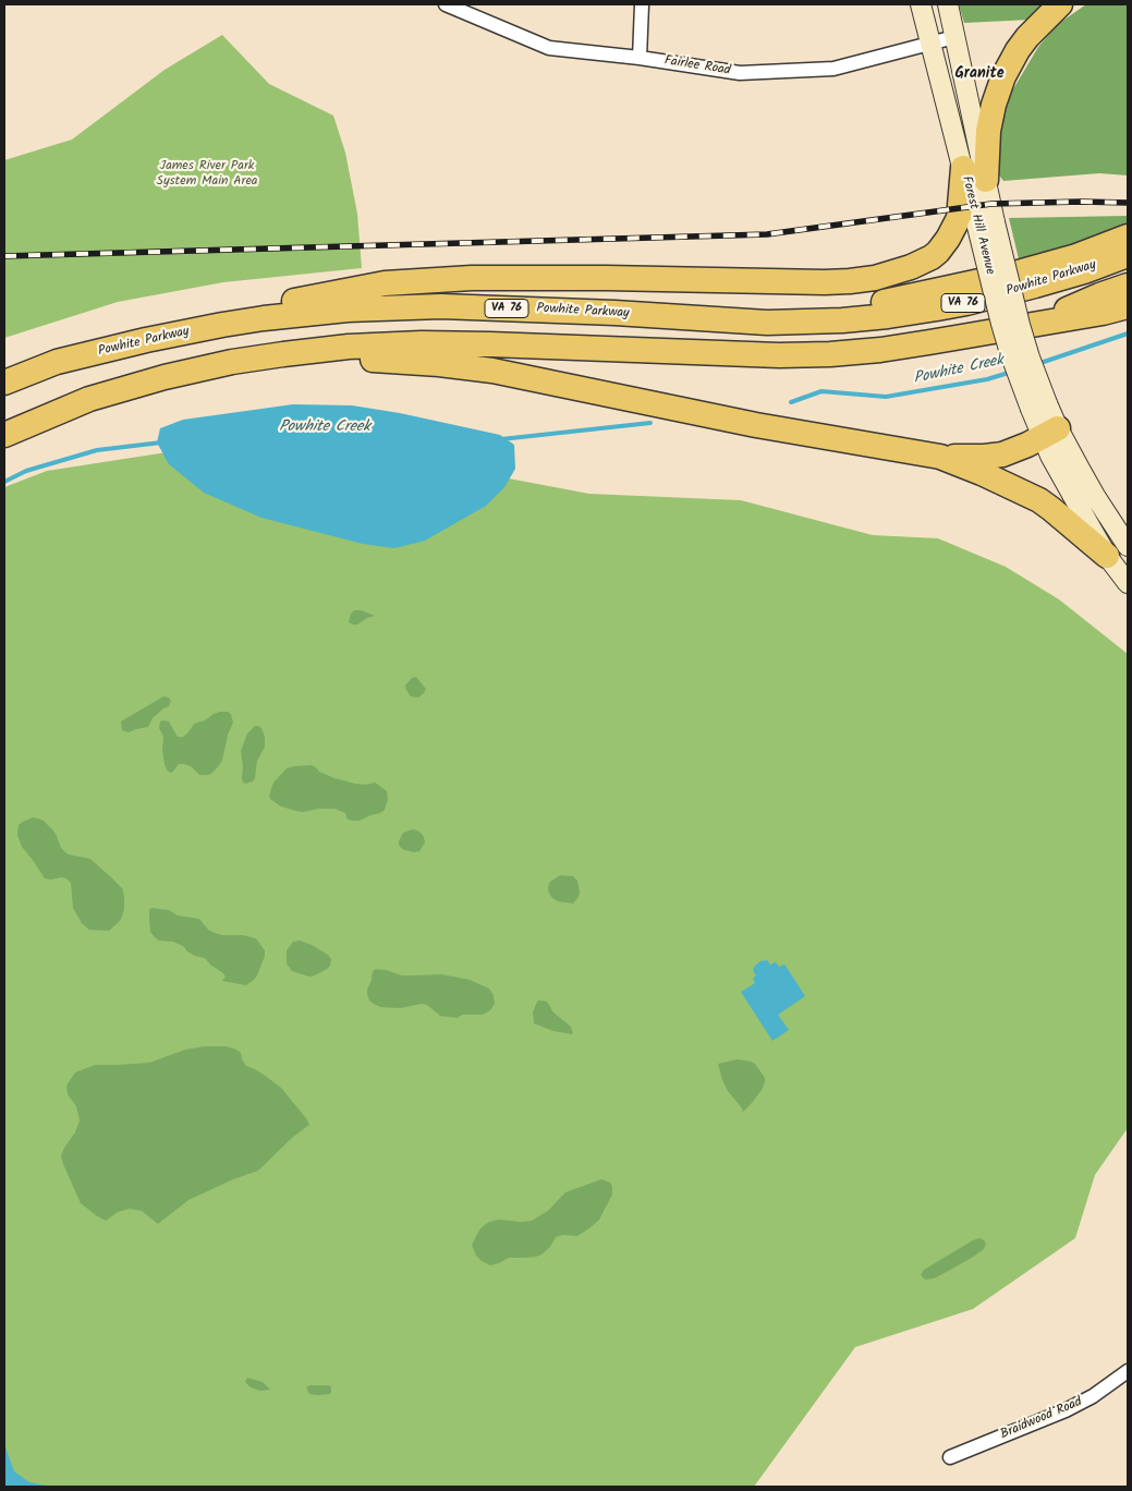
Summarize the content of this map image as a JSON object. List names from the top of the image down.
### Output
{
  "streets": {
    "highway": ["Powhite Parkway", "VA 76"],
    "main road": ["Forest Hill Avenue"],
    "street": ["Fairlee Road", "Braidwood Road"]
  },
  "crossings": [
    ["Fairlee Road", "Forest Hill Avenue"]
  ],
  "districts": ["Granite"],
  "water": ["Powhite Creek"],
  "parks": ["James River Park System Main Area"]
}
